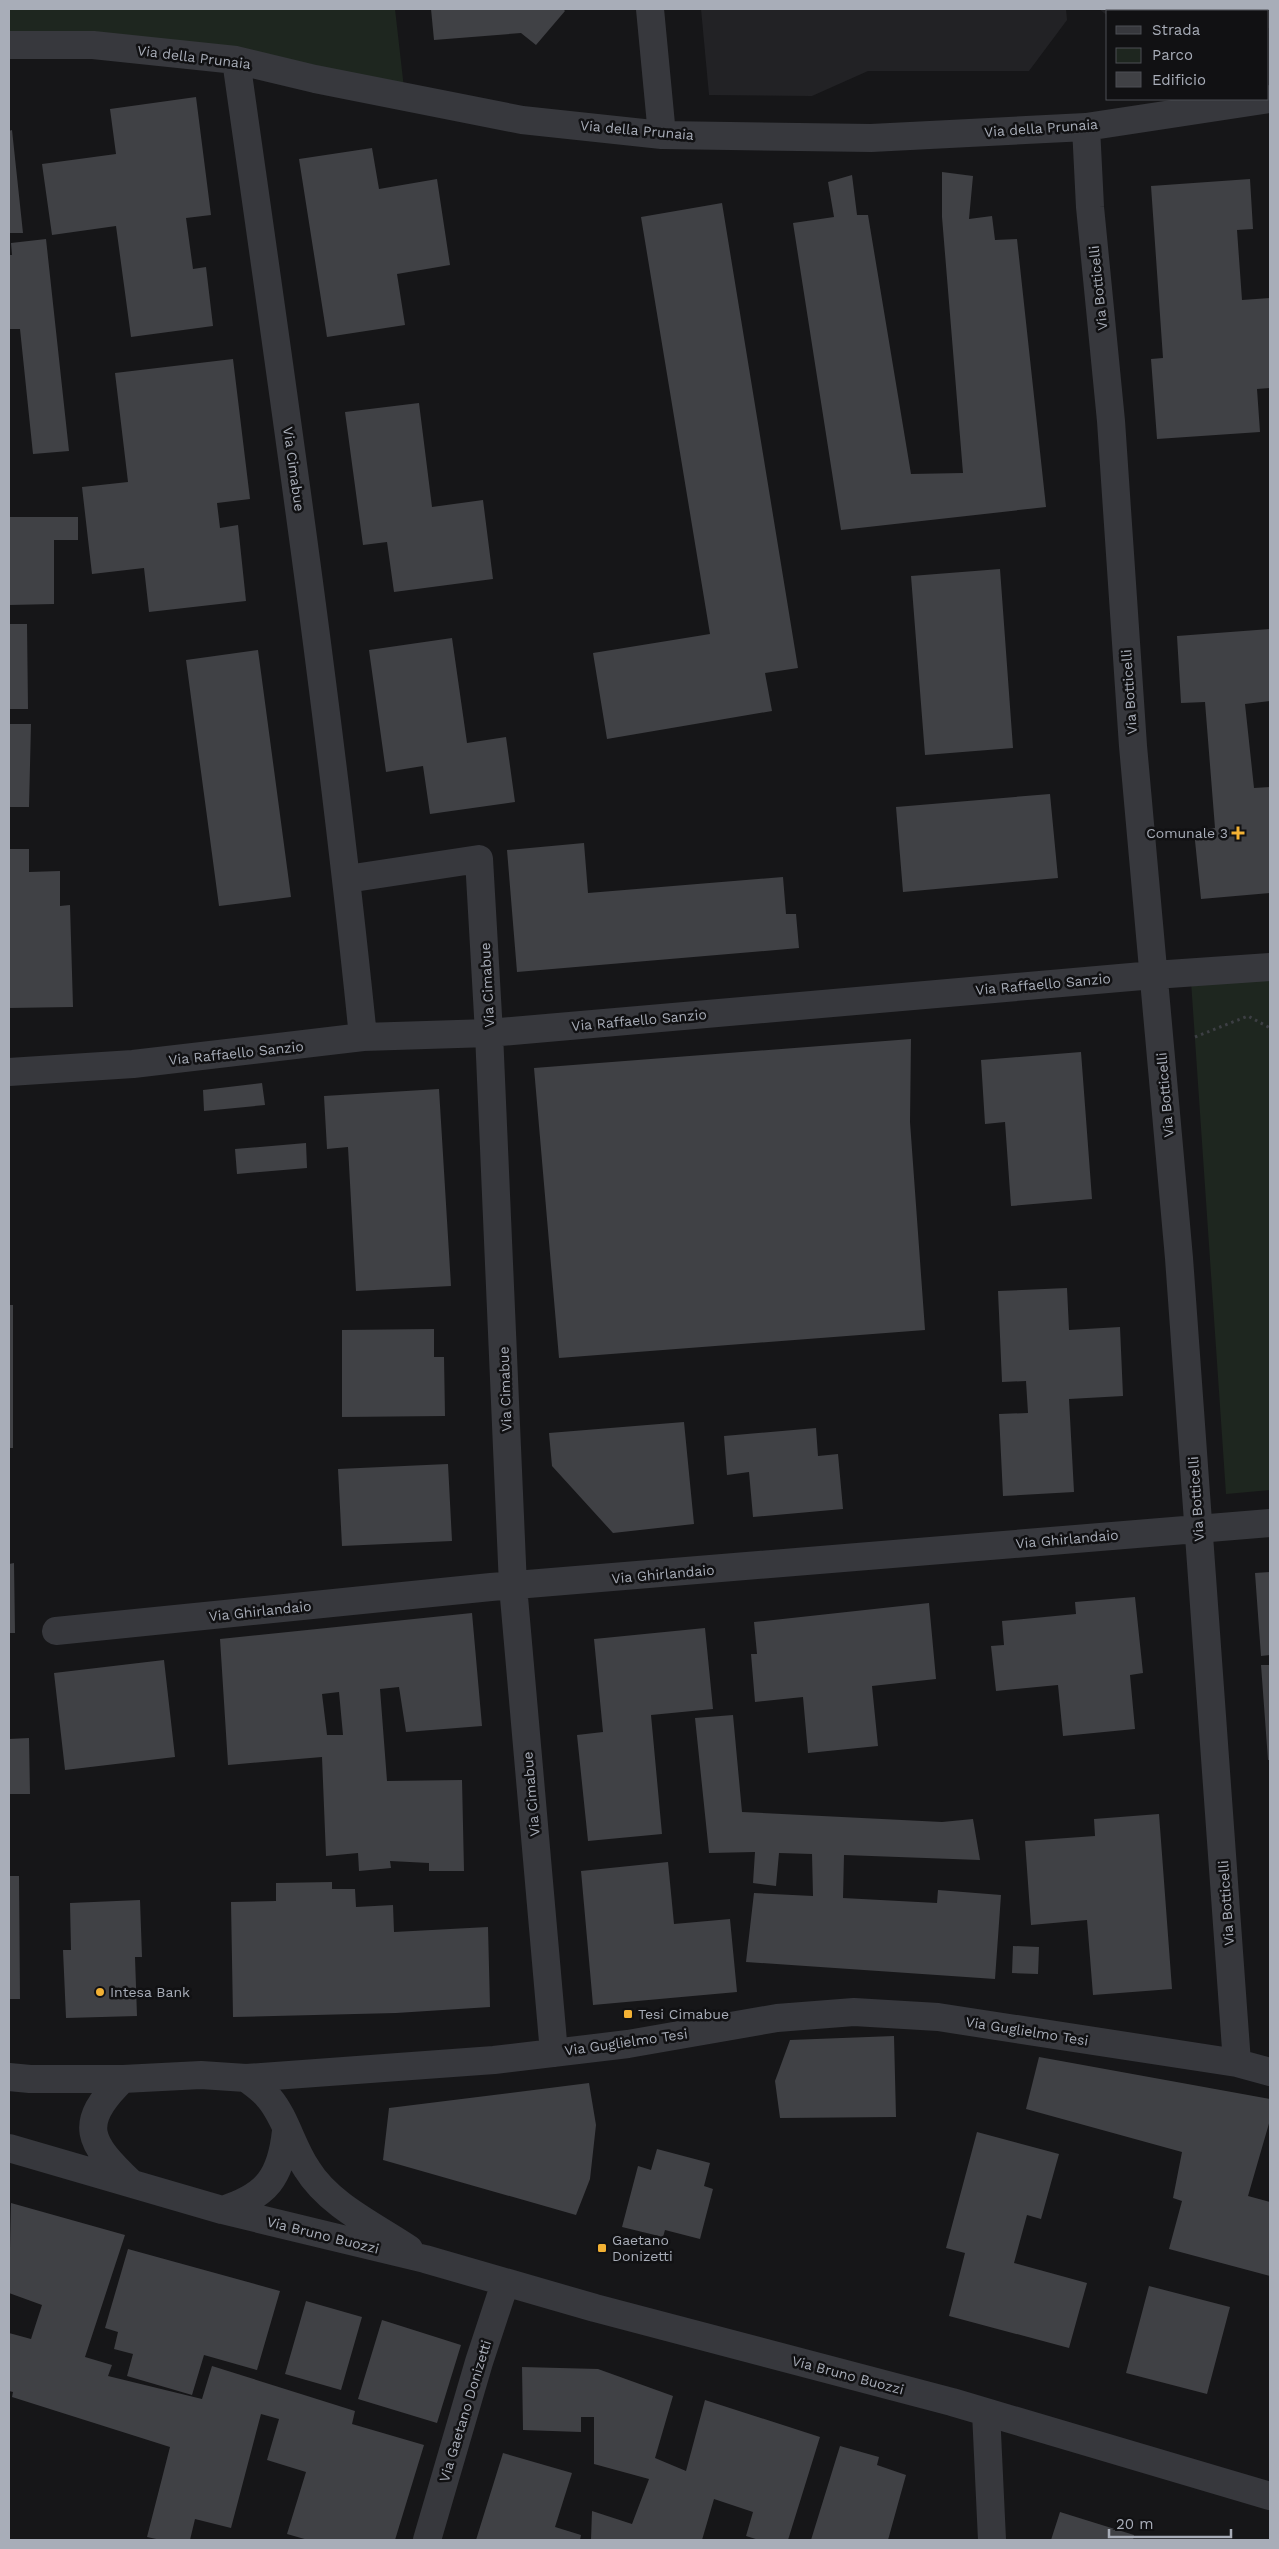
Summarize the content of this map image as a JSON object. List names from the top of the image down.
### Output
{
  "streets": {
    "street": [
      "Via della Prunaia",
      "Via Botticelli",
      "Via Cimabue",
      "Via Raffaello Sanzio",
      "Via Ghirlandaio",
      "Via Guglielmo Tesi",
      "Via Bruno Buozzi",
      "Via Gaetano Donizetti"
    ]
  },
  "crossings": [
    ["Via della Prunaia", "Via Botticelli"],
    ["Via della Prunaia", "Via Cimabue"],
    ["Via Botticelli", "Via Raffaello Sanzio"],
    ["Via Botticelli", "Via Ghirlandaio"],
    ["Via Botticelli", "Via Guglielmo Tesi"],
    ["Via Cimabue", "Via Raffaello Sanzio"],
    ["Via Cimabue", "Via Ghirlandaio"],
    ["Via Cimabue", "Via Guglielmo Tesi"],
    ["Via Guglielmo Tesi", "Via Bruno Buozzi"],
    ["Via Bruno Buozzi", "Via Gaetano Donizetti"]
  ],
  "places": {
    "health": ["Comunale 3"],
    "other": ["Intesa Bank"],
    "transit": ["Tesi Cimabue", "Gaetano Donizetti"]
  },
  "legend": ["Strada", "Parco", "Edificio"],
  "scale_bar": "20 m"
}
